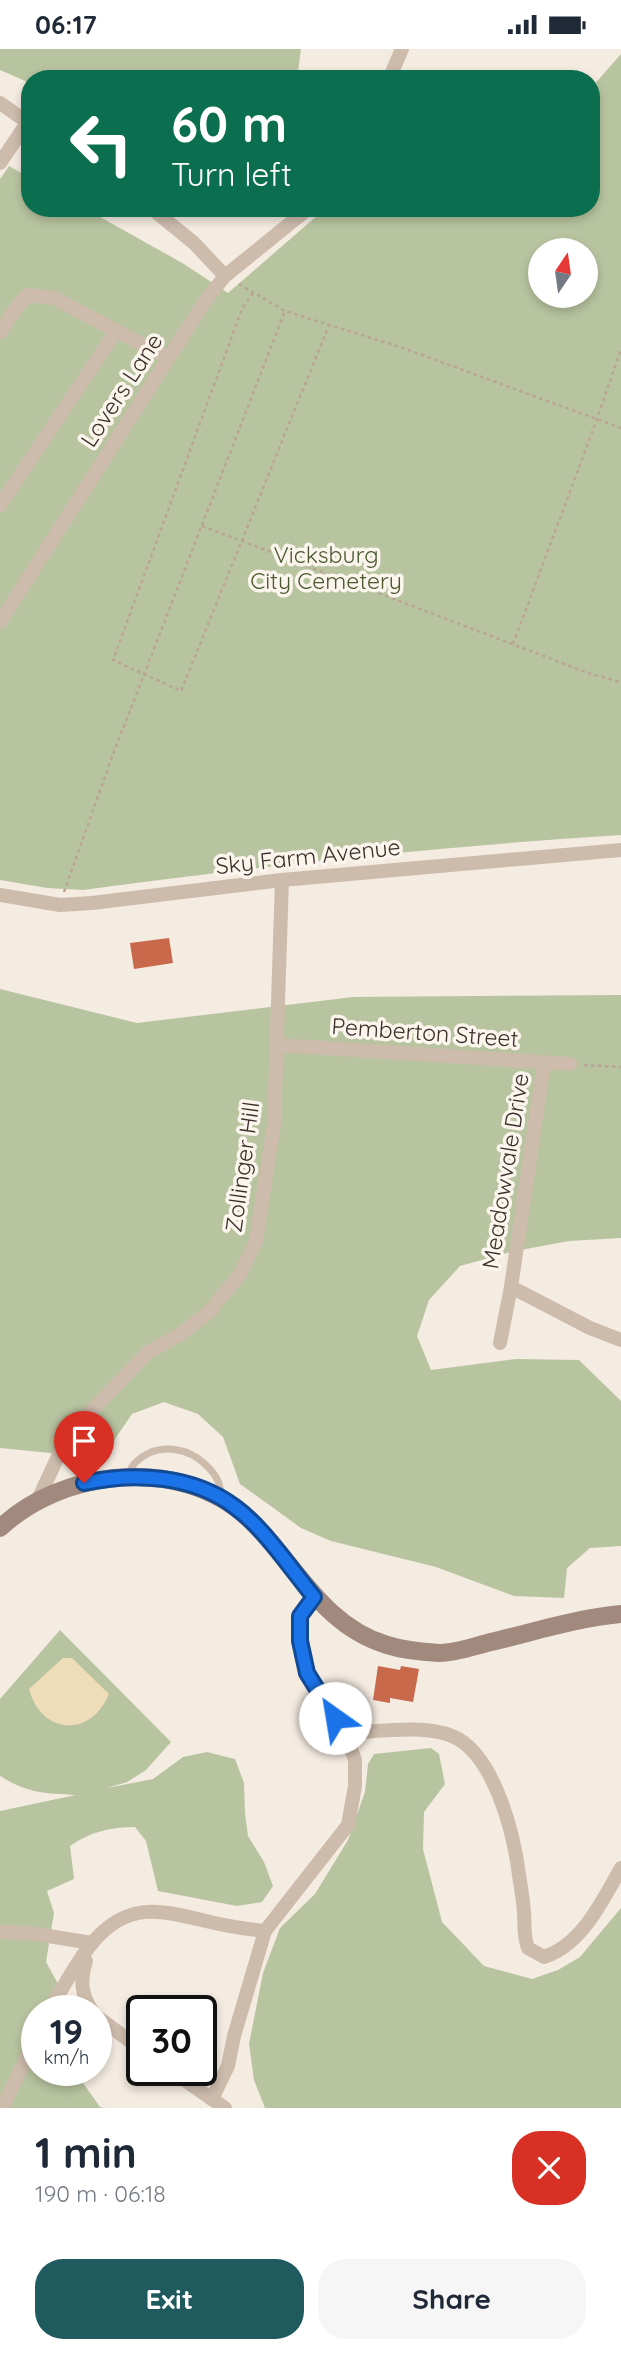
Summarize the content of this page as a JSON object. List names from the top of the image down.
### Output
{
  "streets": {
    "street": [
      "Lovers Lane",
      "Sky Farm Avenue",
      "Pemberton Street",
      "Zollinger Hill",
      "Meadowvale Drive"
    ]
  },
  "crossings": [
    ["Sky Farm Avenue", "Zollinger Hill"],
    ["Pemberton Street", "Zollinger Hill"],
    ["Pemberton Street", "Meadowvale Drive"]
  ],
  "parks": ["Vicksburg City Cemetery"],
  "north": "top",
  "page": {
    "status": "06:17",
    "turn": ["60 m", "Turn left"],
    "speed": "19 km/h",
    "limit": "30",
    "heading": ["1 min", "190 m · 06:18"],
    "buttons": ["Exit", "Share"]
  }
}
